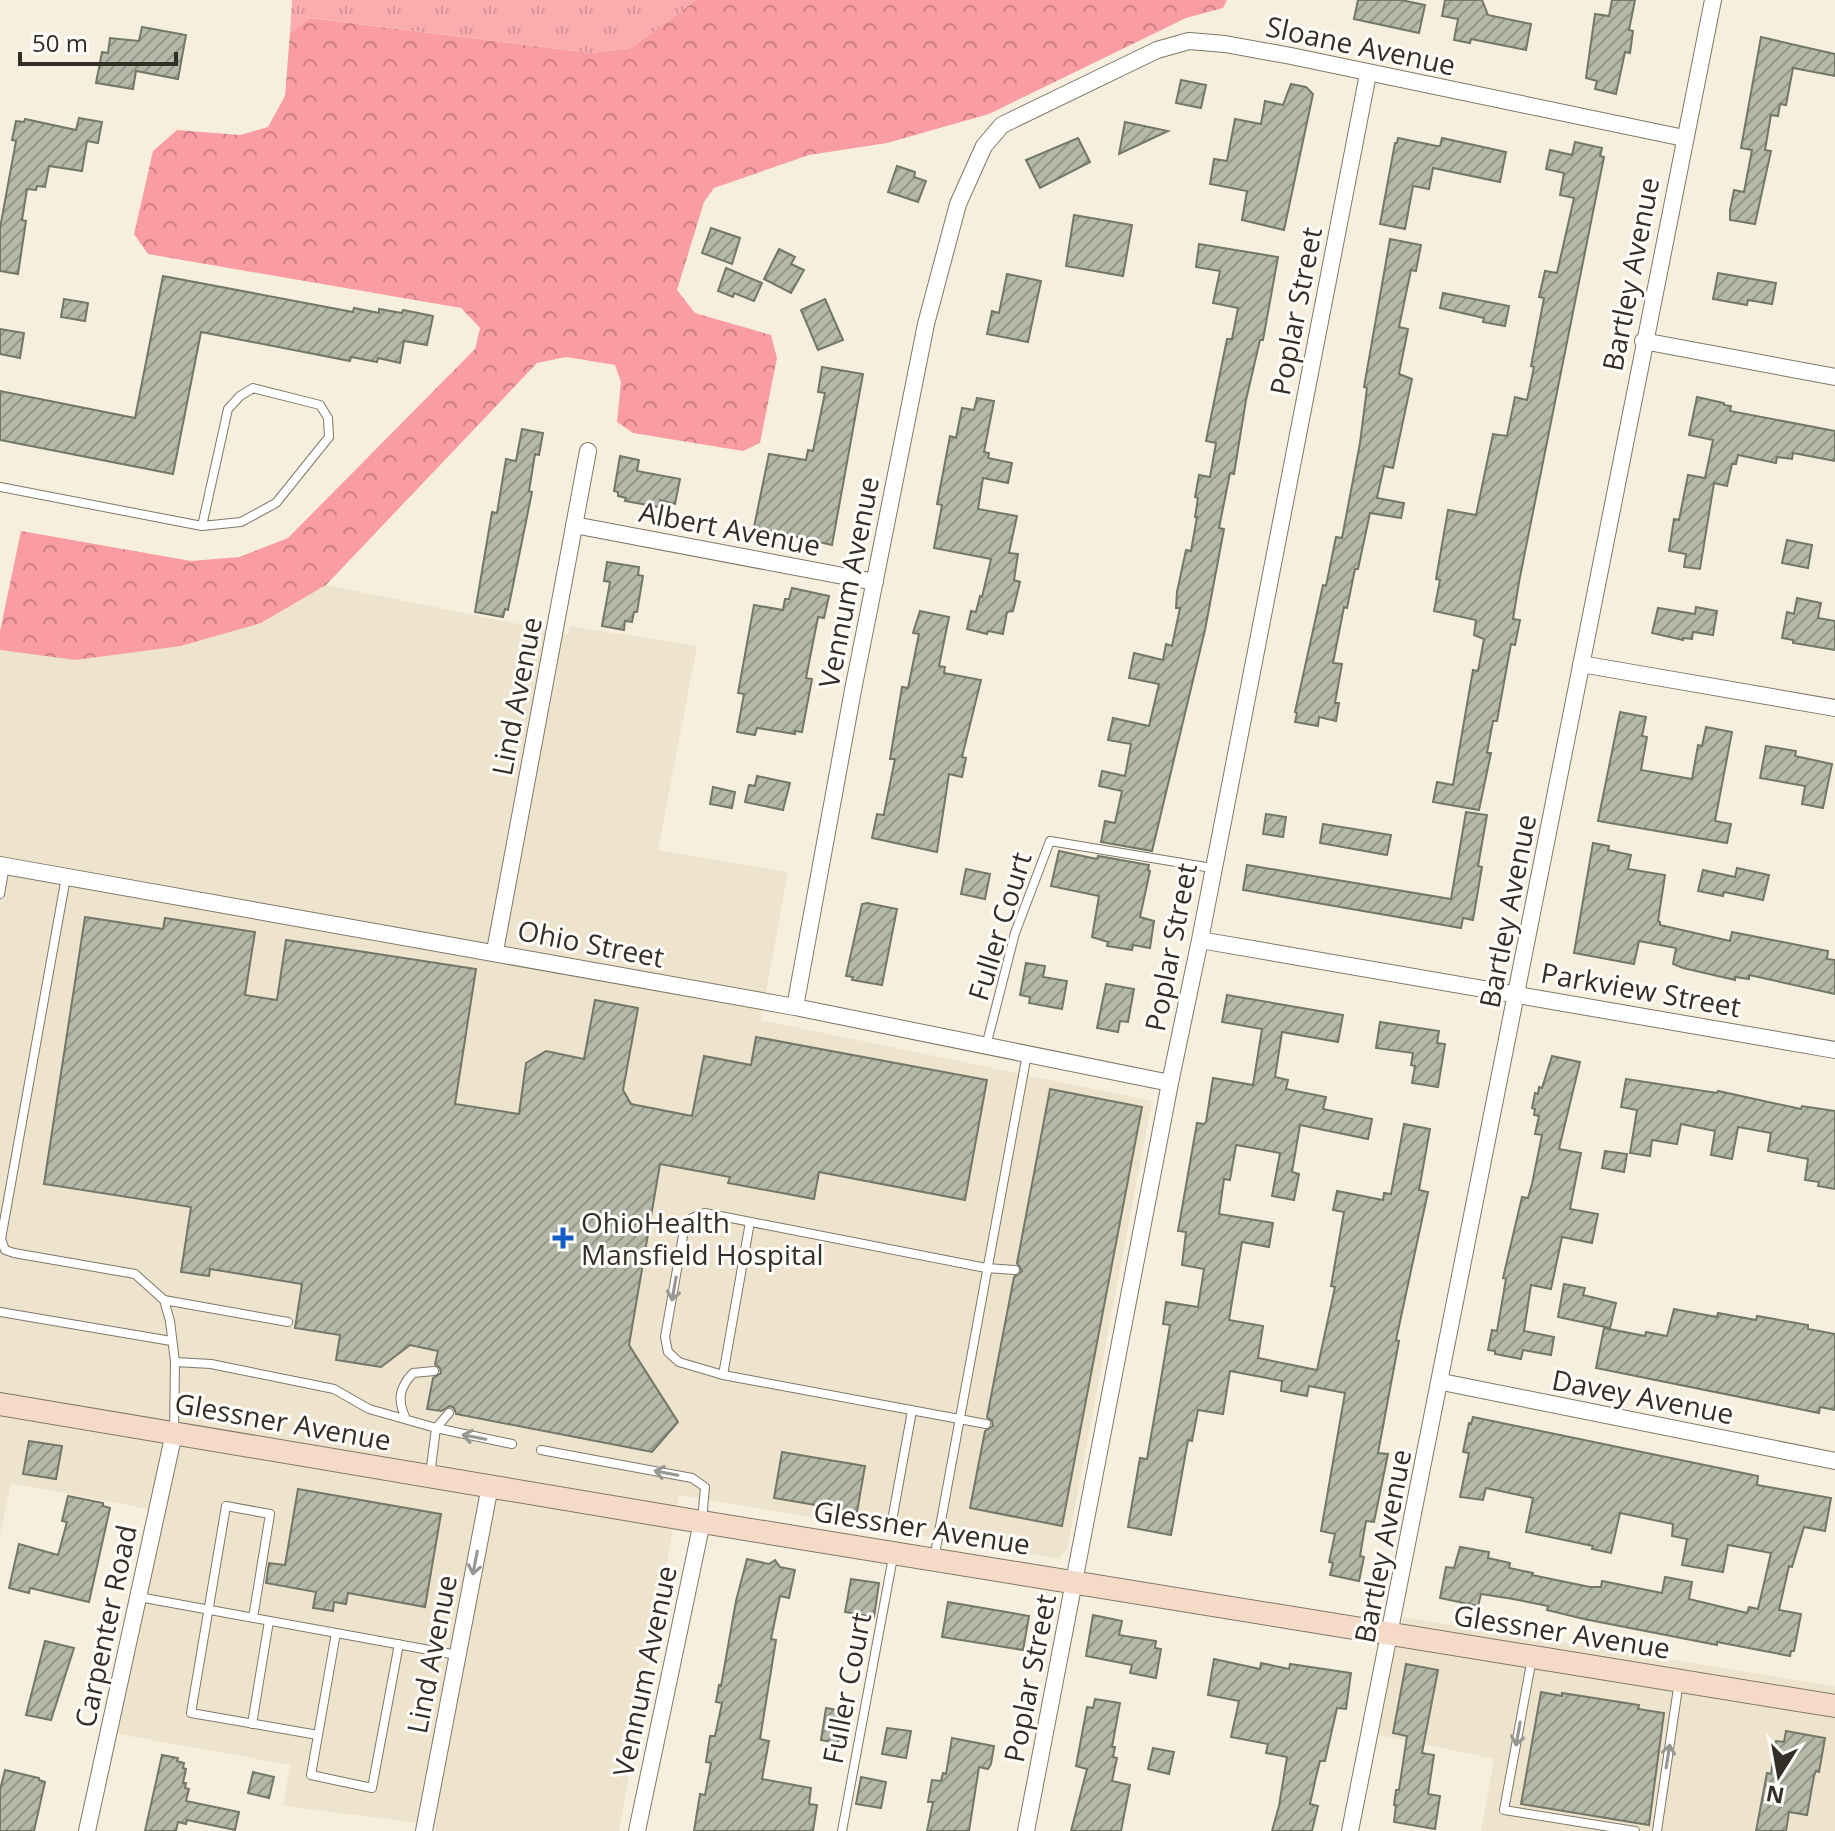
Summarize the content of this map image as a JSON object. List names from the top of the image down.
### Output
{
  "streets": {
    "street": [
      "Sloane Avenue",
      "Bartley Avenue",
      "Poplar Street",
      "Albert Avenue",
      "Vennum Avenue",
      "Lind Avenue",
      "Ohio Street",
      "Parkview Street",
      "Davey Avenue",
      "Glessner Avenue",
      "Carpenter Road"
    ],
    "lane": ["Fuller Court"]
  },
  "crossings": [
    ["Sloane Avenue", "Bartley Avenue"],
    ["Sloane Avenue", "Poplar Street"],
    ["Sloane Avenue", "Vennum Avenue"],
    ["Bartley Avenue", "Parkview Street"],
    ["Bartley Avenue", "Davey Avenue"],
    ["Bartley Avenue", "Glessner Avenue"],
    ["Poplar Street", "Fuller Court"],
    ["Poplar Street", "Ohio Street"],
    ["Poplar Street", "Parkview Street"],
    ["Poplar Street", "Glessner Avenue"],
    ["Albert Avenue", "Vennum Avenue"],
    ["Albert Avenue", "Lind Avenue"],
    ["Vennum Avenue", "Ohio Street"],
    ["Vennum Avenue", "Glessner Avenue"],
    ["Lind Avenue", "Ohio Street"],
    ["Lind Avenue", "Glessner Avenue"],
    ["Fuller Court", "Ohio Street"],
    ["Fuller Court", "Glessner Avenue"],
    ["Glessner Avenue", "Carpenter Road"]
  ],
  "places": {
    "health": ["OhioHealth Mansfield Hospital"]
  },
  "scale_bar": "50 m",
  "north": "bottom"
}
